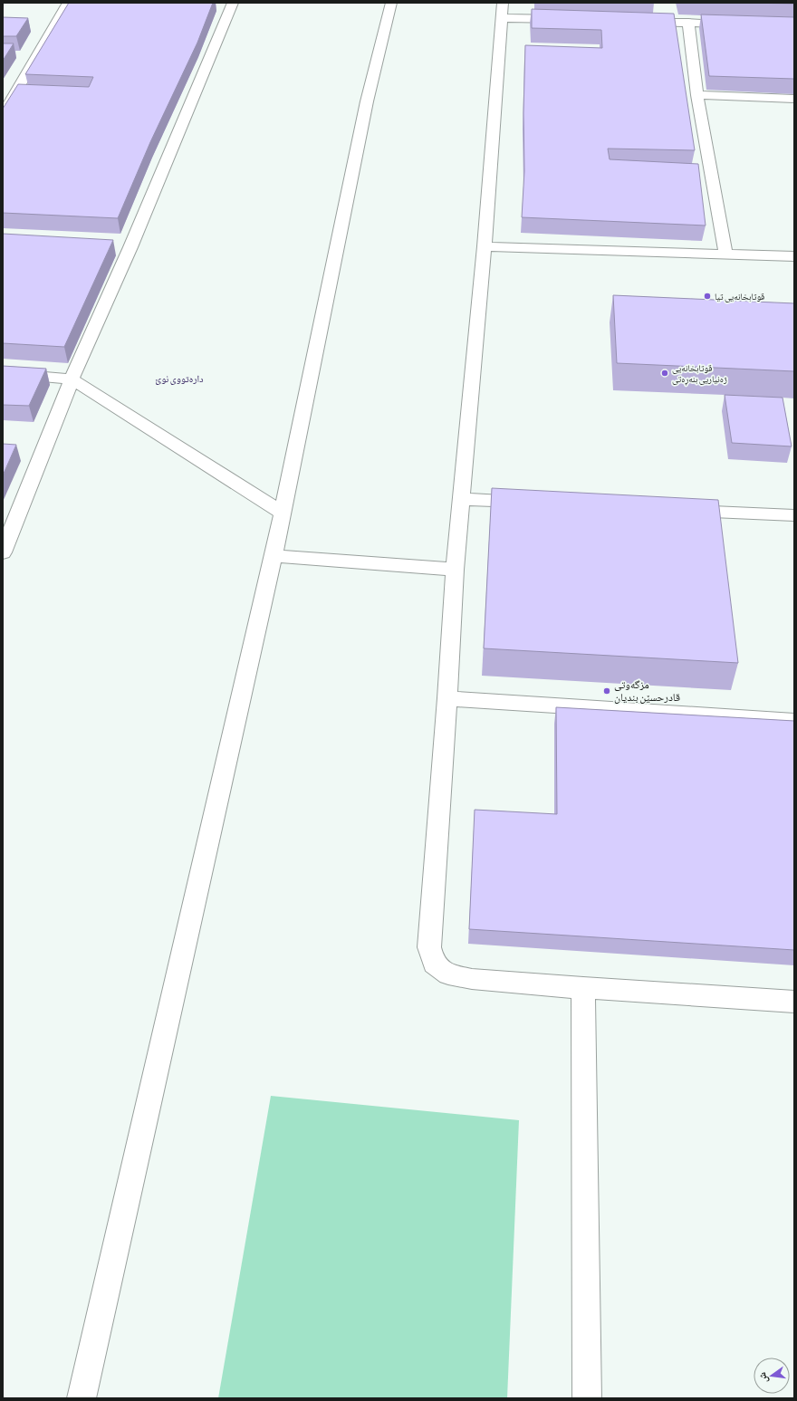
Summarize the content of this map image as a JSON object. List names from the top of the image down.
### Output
{
  "districts": ["دارەتووی نوێ"],
  "places": ["قوتابخانەیی تیا", "قوتابخانەیی ژەنیاریی بنەڕەتی", "مزگەوتی قادرحسێن بندیان"],
  "north": "left"
}
